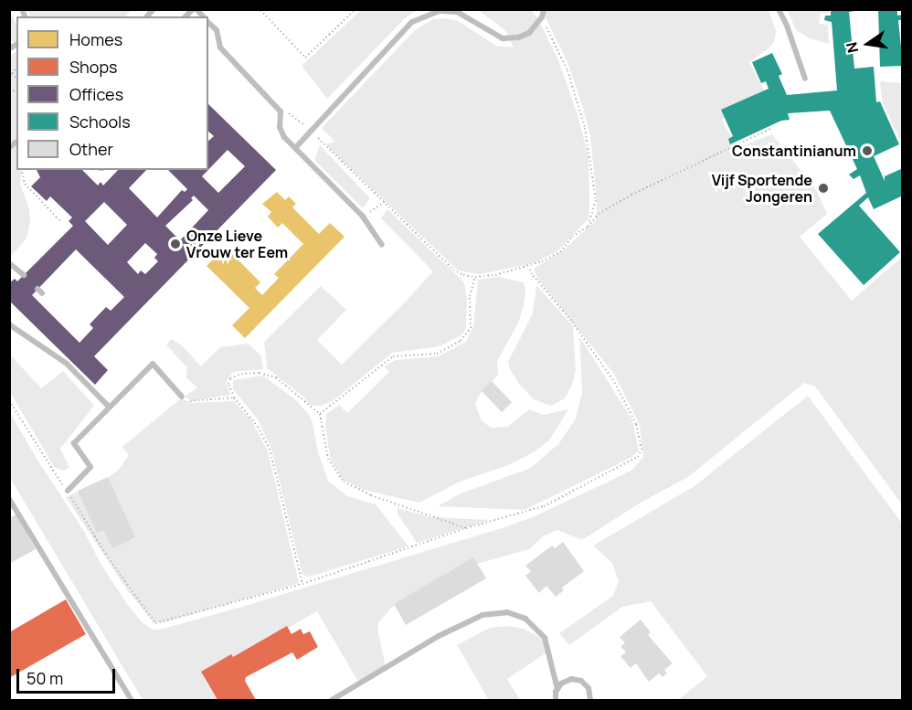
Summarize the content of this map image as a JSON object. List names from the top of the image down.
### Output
{
  "places": ["Constantinianum", "Vijf Sportende Jongeren", "Onze Lieve Vrouw ter Eem"],
  "legend": [
    "Homes",
    "Shops",
    "Offices",
    "Schools",
    "Other"
  ],
  "scale_bar": "50 m",
  "north": "left"
}
